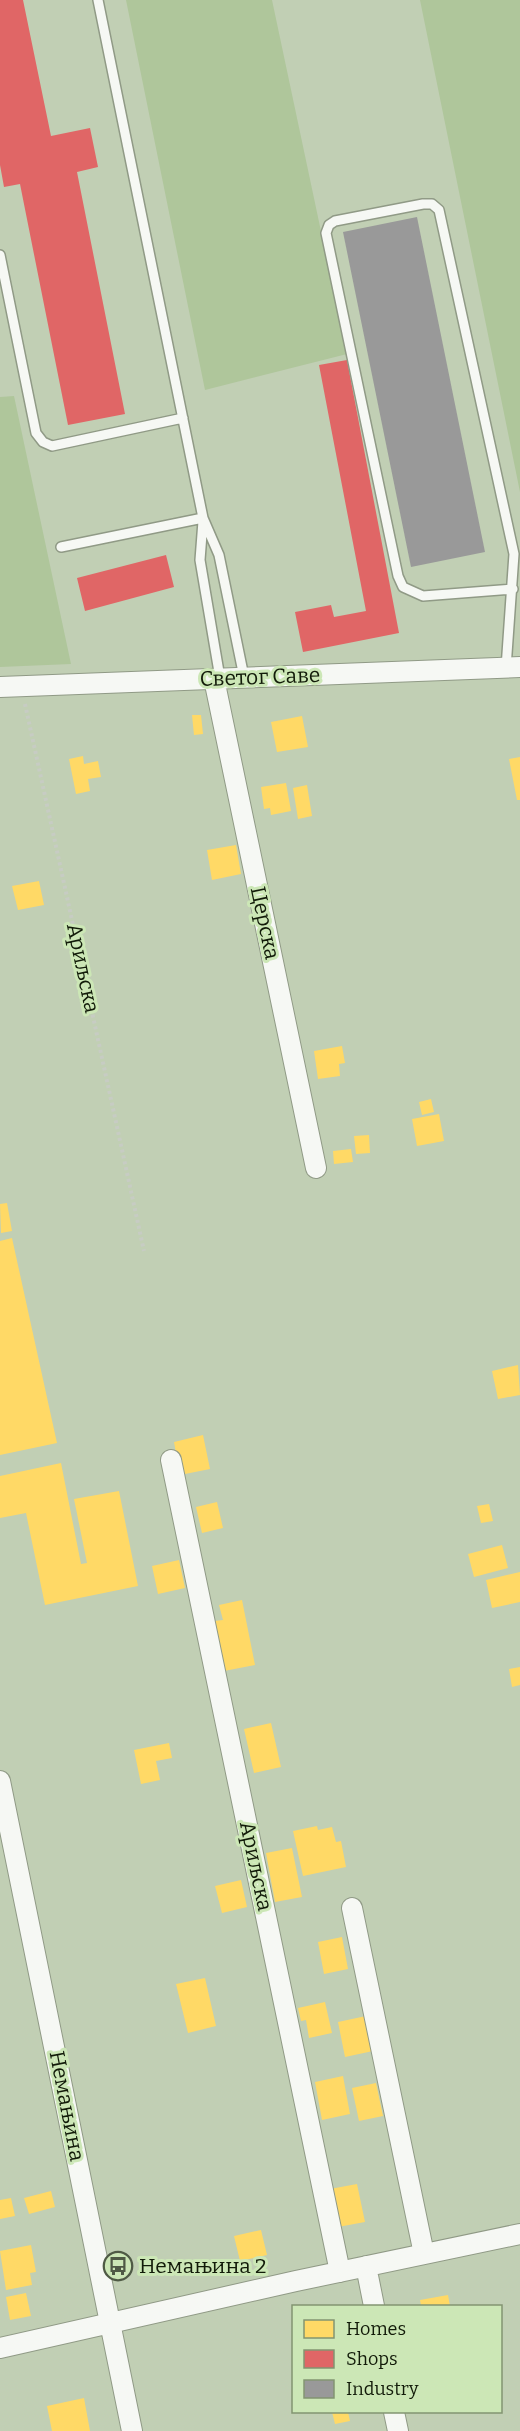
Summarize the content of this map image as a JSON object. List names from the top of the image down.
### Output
{
  "streets": {
    "street": [
      "Светог Саве",
      "Церска",
      "Ариљска",
      "Немањина"
    ]
  },
  "crossings": [
    ["Светог Саве", "Церска"],
    ["Светог Саве", "Ариљска"]
  ],
  "places": {
    "bus stop": ["Немањина 2"]
  },
  "legend": ["Homes", "Shops", "Industry"]
}
